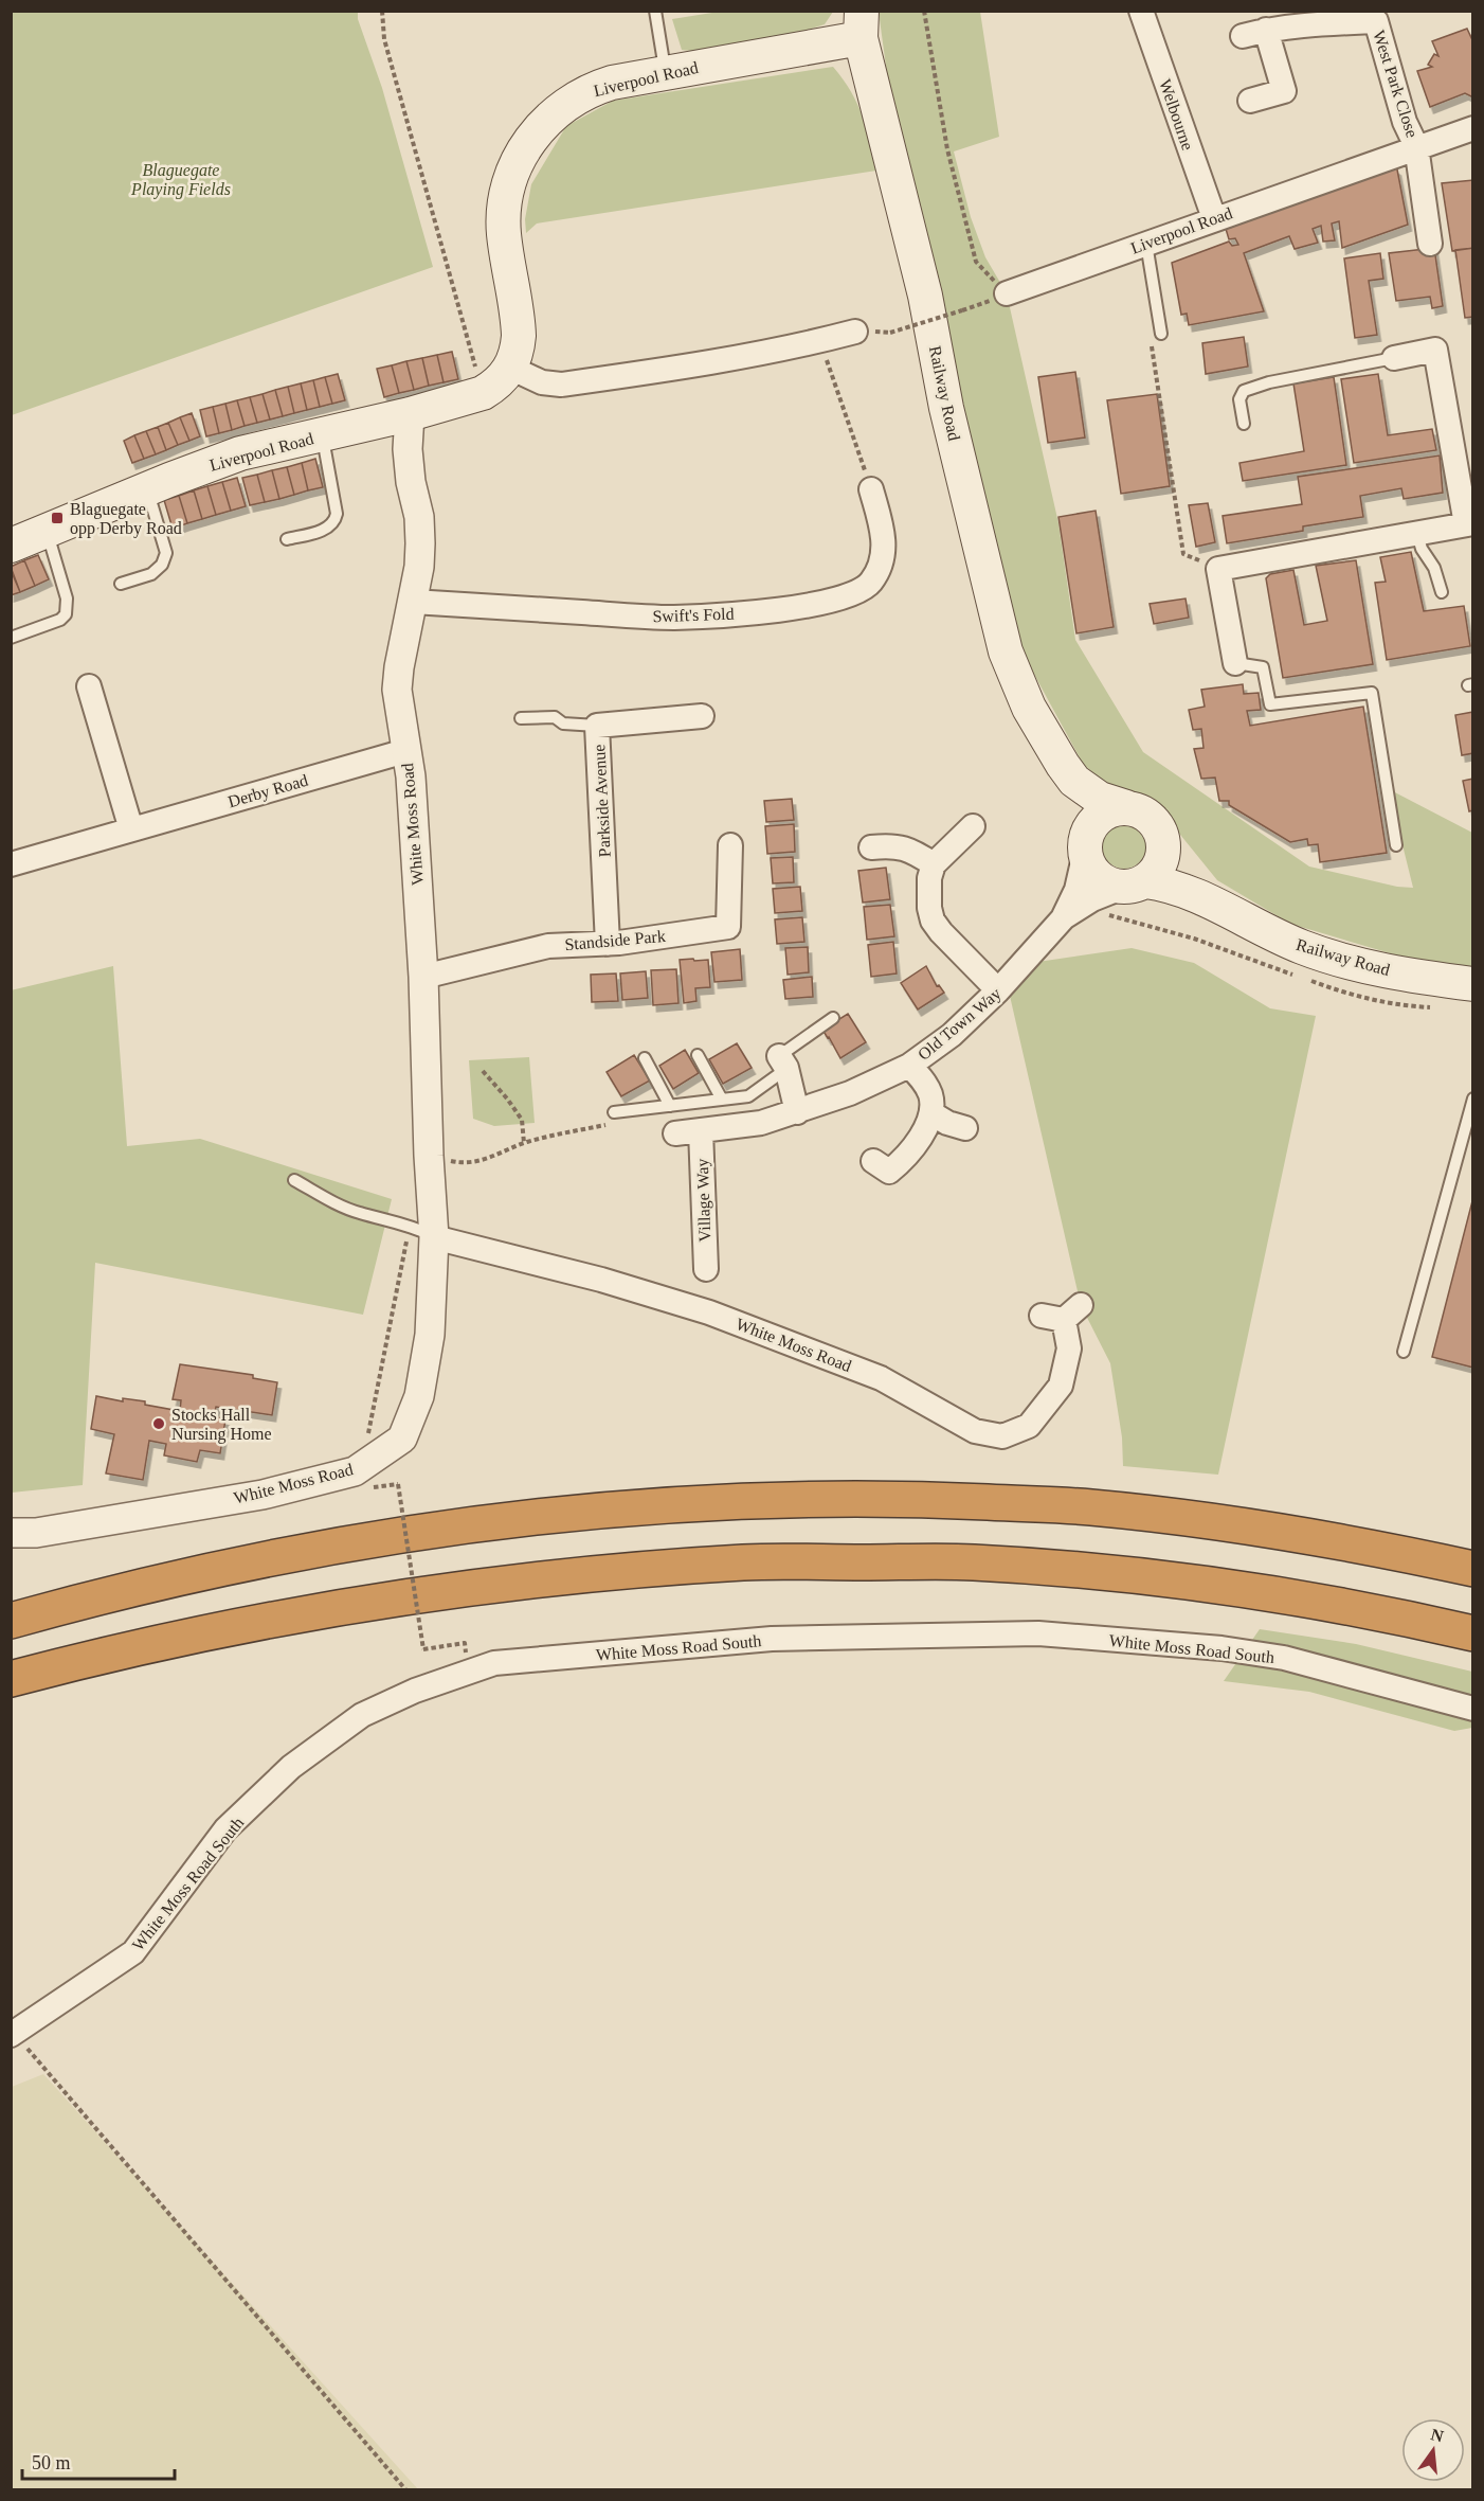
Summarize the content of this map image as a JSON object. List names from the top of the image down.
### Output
{
  "streets": {
    "main road": ["Liverpool Road", "Railway Road"],
    "street": [
      "West Park Close",
      "Welbourne",
      "Swift's Fold",
      "Derby Road",
      "Parkside Avenue",
      "White Moss Road",
      "Standside Park",
      "Old Town Way",
      "Village Way",
      "White Moss Road South"
    ]
  },
  "crossings": [
    ["Liverpool Road", "West Park Close"],
    ["Liverpool Road", "Welbourne"],
    ["Liverpool Road", "Railway Road"],
    ["Liverpool Road", "White Moss Road"],
    ["Railway Road", "Old Town Way"],
    ["Swift's Fold", "White Moss Road"],
    ["Derby Road", "White Moss Road"],
    ["Parkside Avenue", "Standside Park"],
    ["White Moss Road", "Standside Park"],
    ["Old Town Way", "Village Way"]
  ],
  "parks": ["Blaguegate Playing Fields"],
  "places": {
    "transit": ["Blaguegate opp Derby Road"],
    "other": ["Stocks Hall Nursing Home"]
  },
  "scale_bar": "50 m",
  "north": "top"
}
